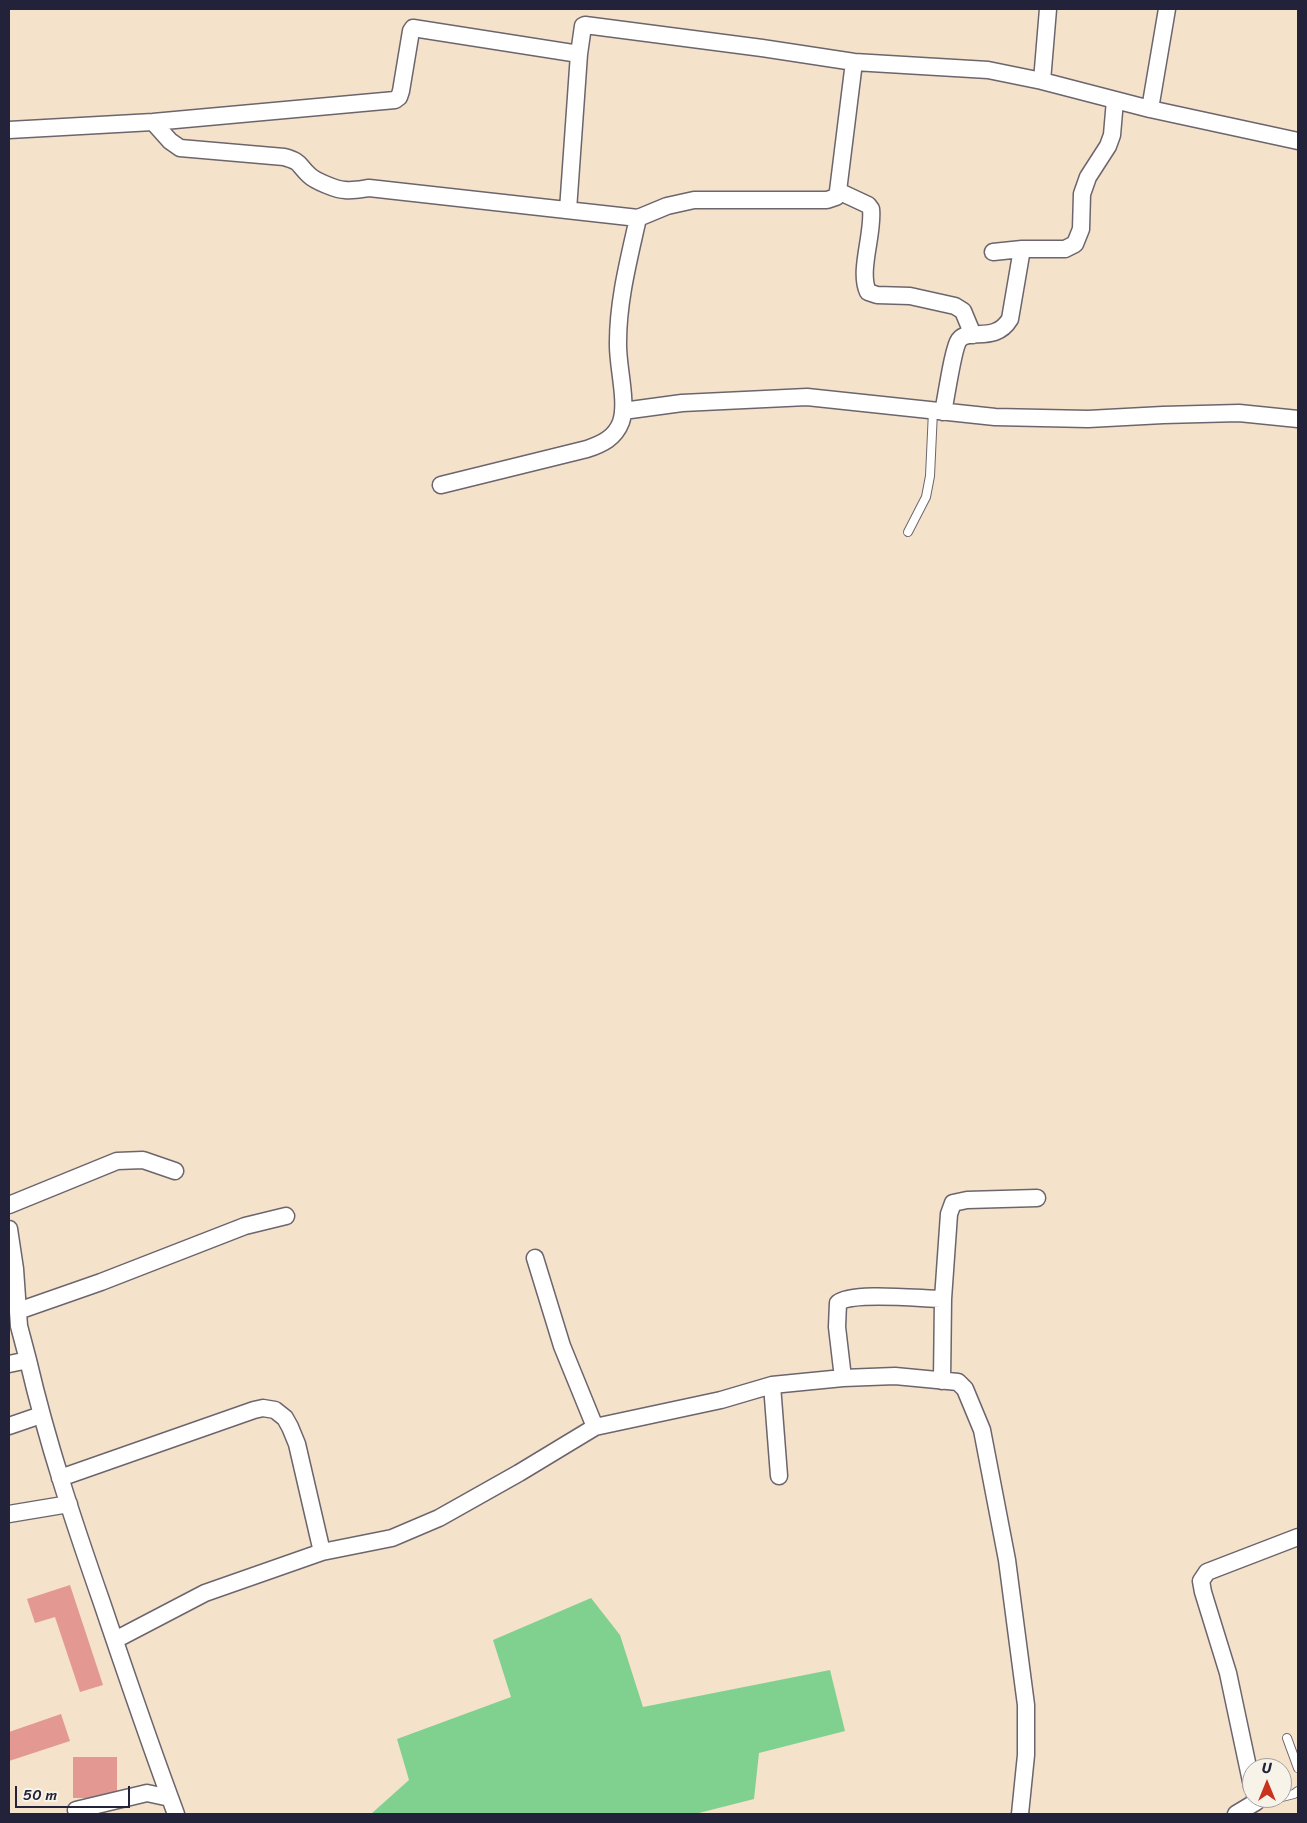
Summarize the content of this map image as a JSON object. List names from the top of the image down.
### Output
{
  "scale_bar": "50 m",
  "north": "top"
}
